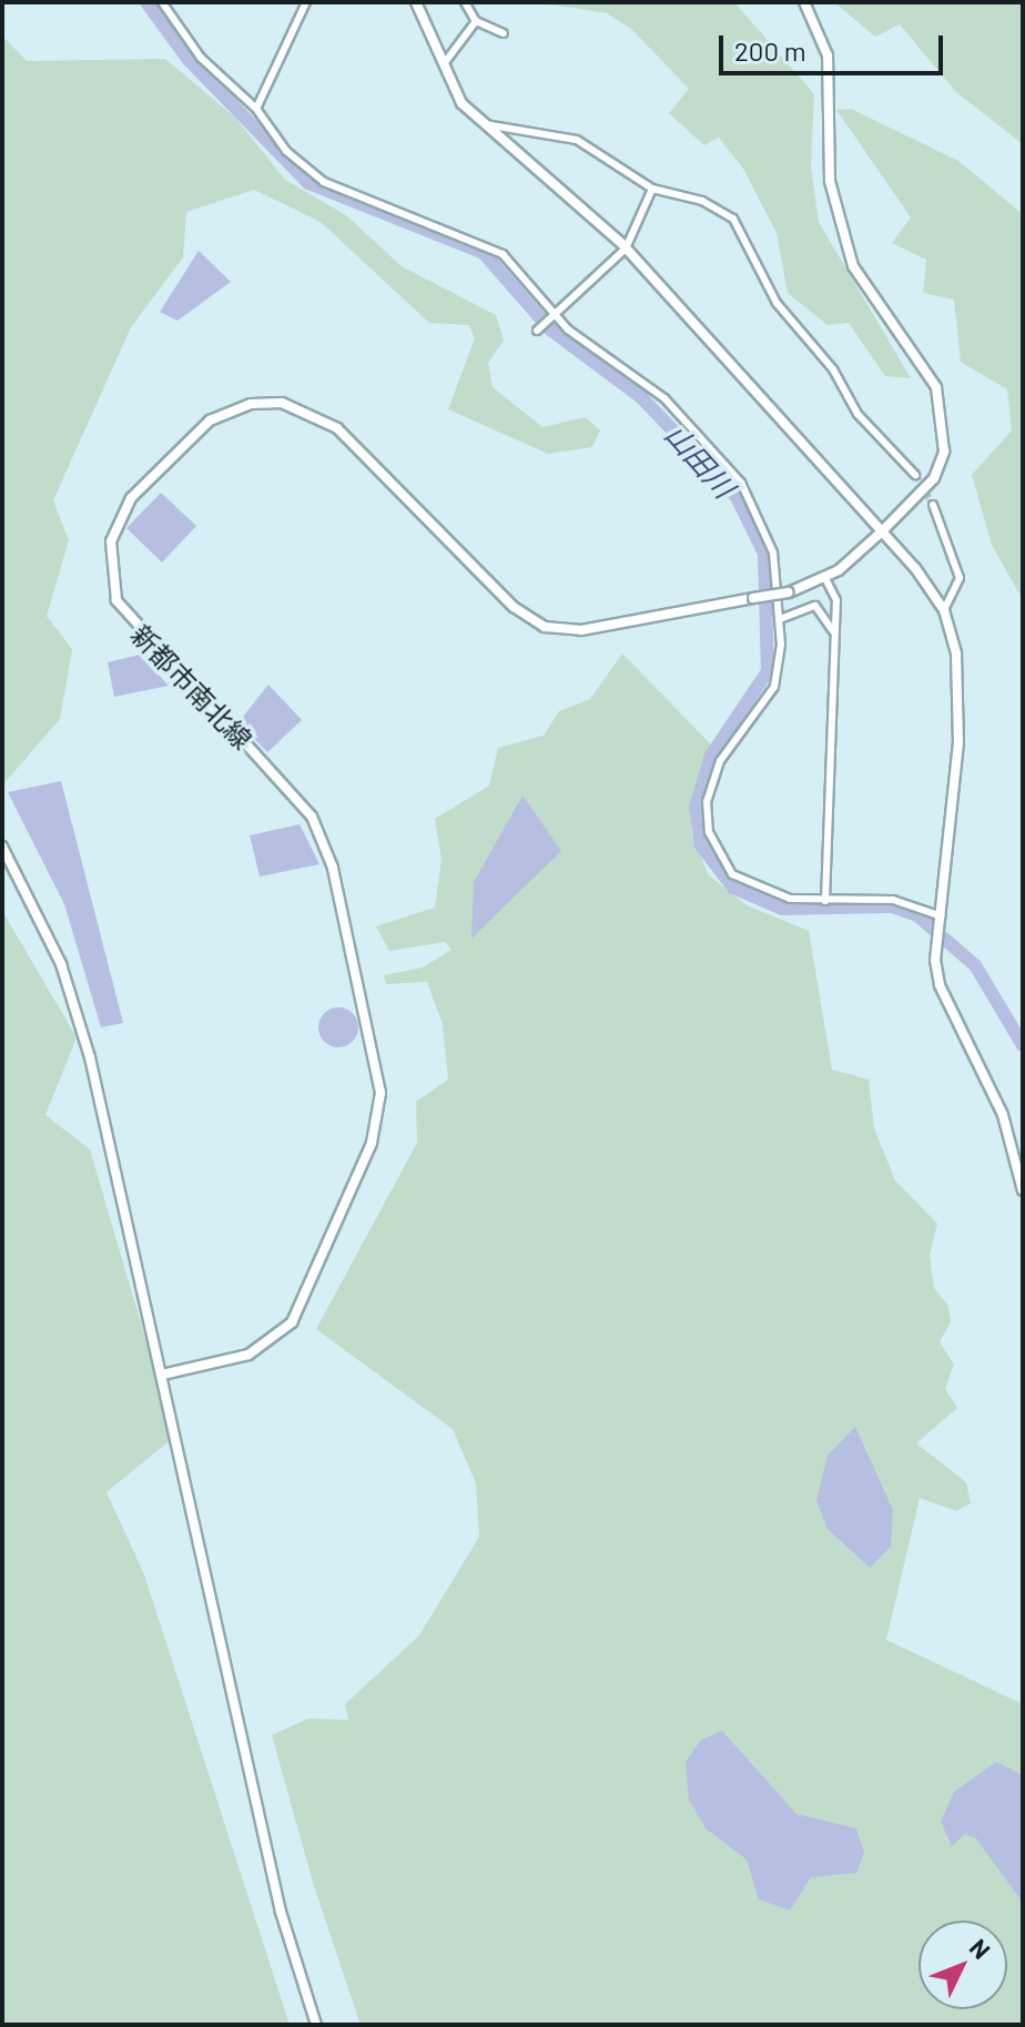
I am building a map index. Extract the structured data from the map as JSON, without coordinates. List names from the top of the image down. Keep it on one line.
{"streets":{"street":["新都市南北線"]},"water":["山田川"],"scale_bar":"200 m","north":"top right"}
